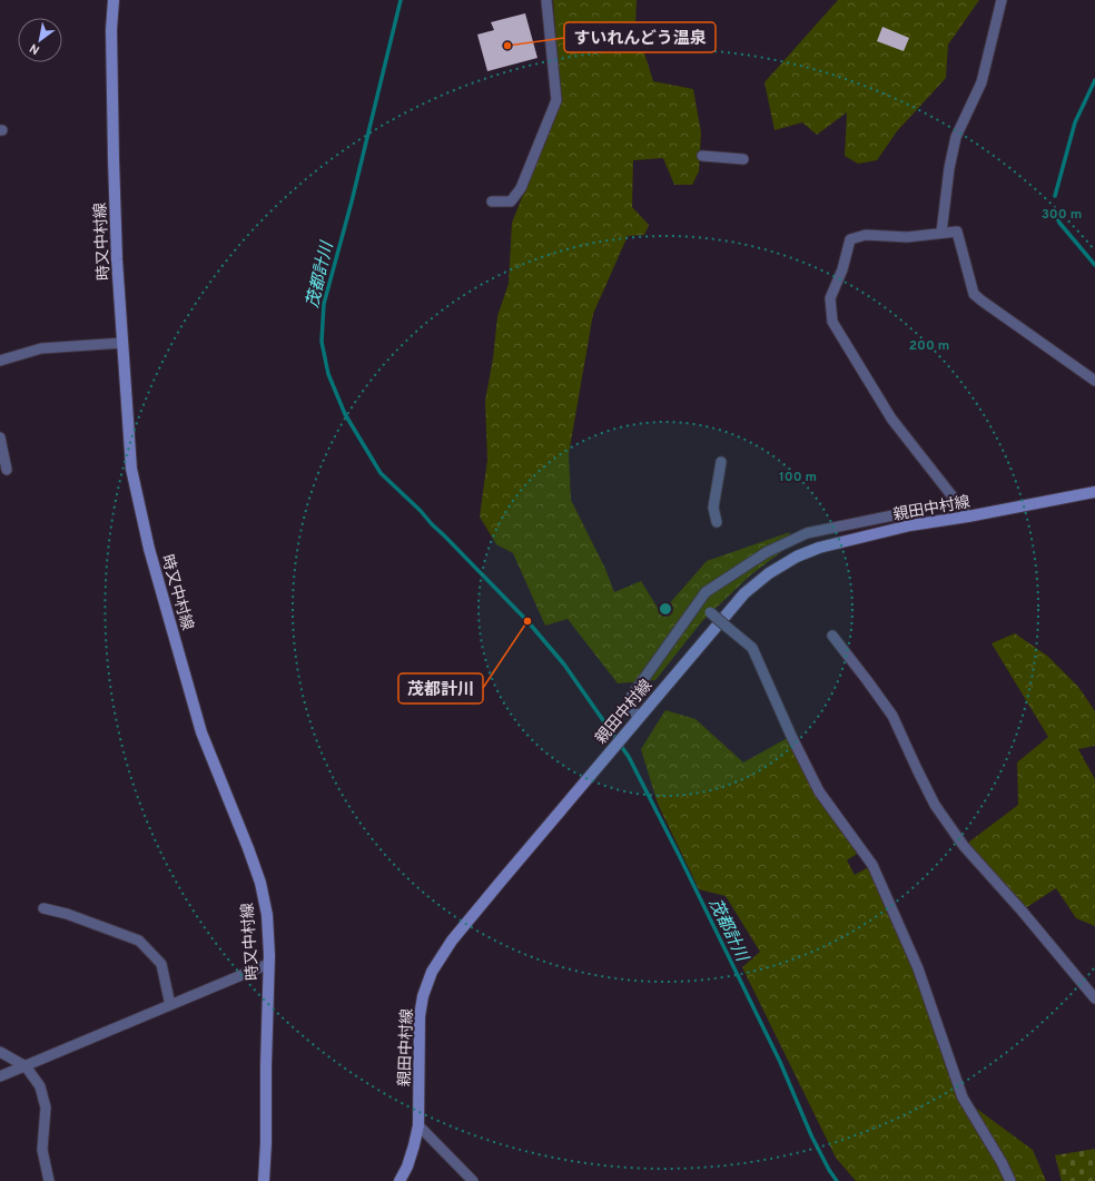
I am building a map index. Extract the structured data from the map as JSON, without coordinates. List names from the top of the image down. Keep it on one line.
{"streets":{"main road":["時又中村線","親田中村線"]},"water":["茂都計川"],"places":["すいれんどう温泉","茂都計川"],"north":"bottom left","rings":["300 m","200 m","100 m"]}
